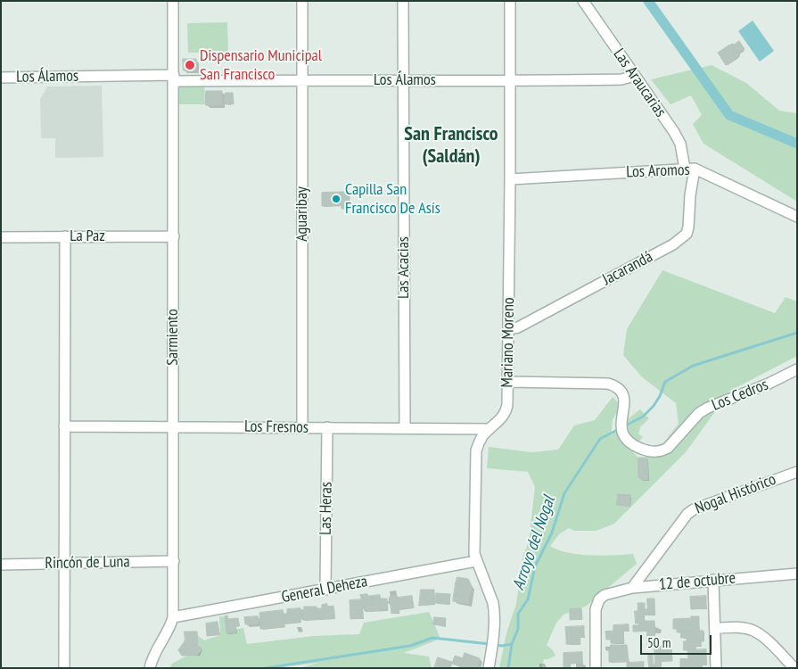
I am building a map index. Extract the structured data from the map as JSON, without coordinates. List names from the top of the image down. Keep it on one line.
{"streets":{"street":["Los Álamos","Las Araucarias","Los Aromos","Aguaribay","La Paz","Las Acacias","Jacarandá","Sarmiento","Mariano Moreno","Los Cedros","Los Fresnos","Nogal Histórico","Las Heras","Rincón de Luna","12 de octubre","General Deheza"]},"crossings":[["Los Álamos","Las Araucarias"],["Los Álamos","Aguaribay"],["Los Álamos","Las Acacias"],["Los Álamos","Sarmiento"],["Los Álamos","Mariano Moreno"],["Las Araucarias","Los Aromos"],["Las Araucarias","Jacarandá"],["Los Aromos","Jacarandá"],["Los Aromos","Mariano Moreno"],["Aguaribay","Los Fresnos"],["La Paz","Sarmiento"],["Las Acacias","Los Fresnos"],["Jacarandá","Mariano Moreno"],["Sarmiento","Los Fresnos"],["Sarmiento","Rincón de Luna"],["Sarmiento","General Deheza"],["Mariano Moreno","Los Cedros"],["Mariano Moreno","Los Fresnos"],["Mariano Moreno","General Deheza"],["Los Fresnos","Las Heras"],["Nogal Histórico","12 de octubre"],["Las Heras","General Deheza"]],"districts":["San Francisco (Saldán)"],"water":["Arroyo del Nogal"],"places":["Dispensario Municipal San Francisco","Capilla San Francisco De Asís"],"scale_bar":"50 m"}
